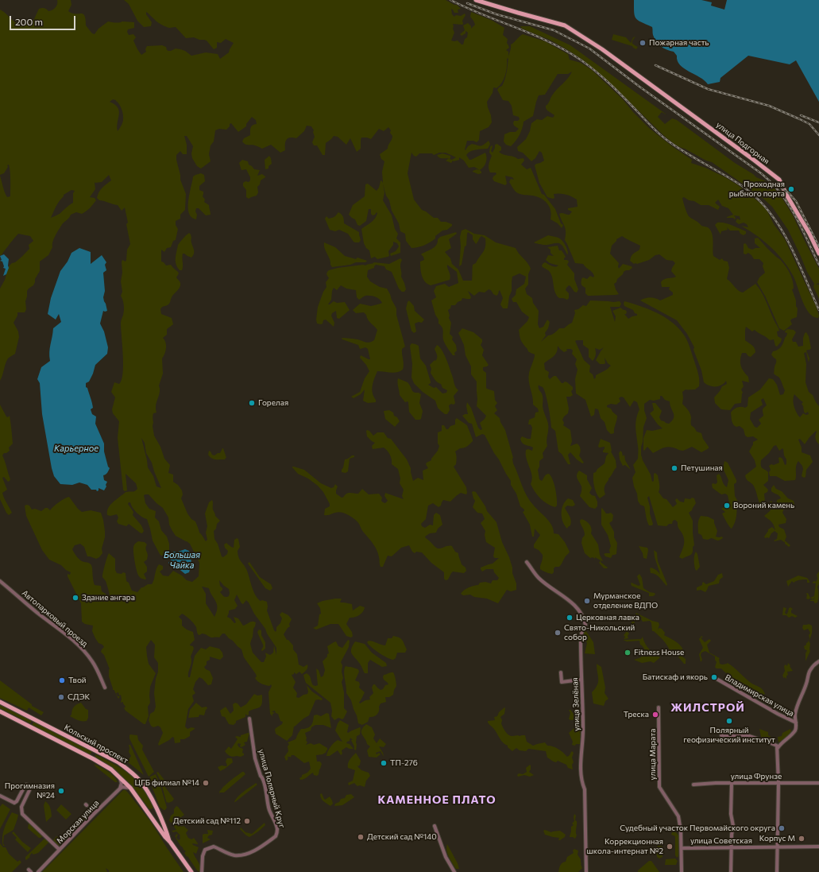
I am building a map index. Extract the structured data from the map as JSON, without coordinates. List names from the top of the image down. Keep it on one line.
{"streets":{"main road":["улица Подгорная","Кольский проспект"],"street":["Автопарковый проезд","Владимирская улица","улица Зелёная","улица Марата","улица Фрунзе","улица Полярный Круг","Морская улица","улица Советская"]},"crossings":[["улица Марата","улица Советская"]],"districts":["ЖИЛСТРОЙ","КАМЕННОЕ ПЛАТО"],"water":["Карьерное","Большая Чайка"],"places":["Пожарная часть","Проходная рыбного порта","Горелая","Петушиная","Вороний камень","Здание ангара","Мурманское отделение ВДПО","Церковная лавка","Свято-Никольский собор","Fitness House","Батискаф и якорь","Твой","СДЭК","Треска","Полярный геофизический институт","ТП-276","ЦГБ филиал №14","Прогимназия №24","Детский сад №112","Судебный участок Первомайского округа","Детский сад №140","Корпус M","Коррекционная школа-интернат №2"],"scale_bar":"200 m"}
